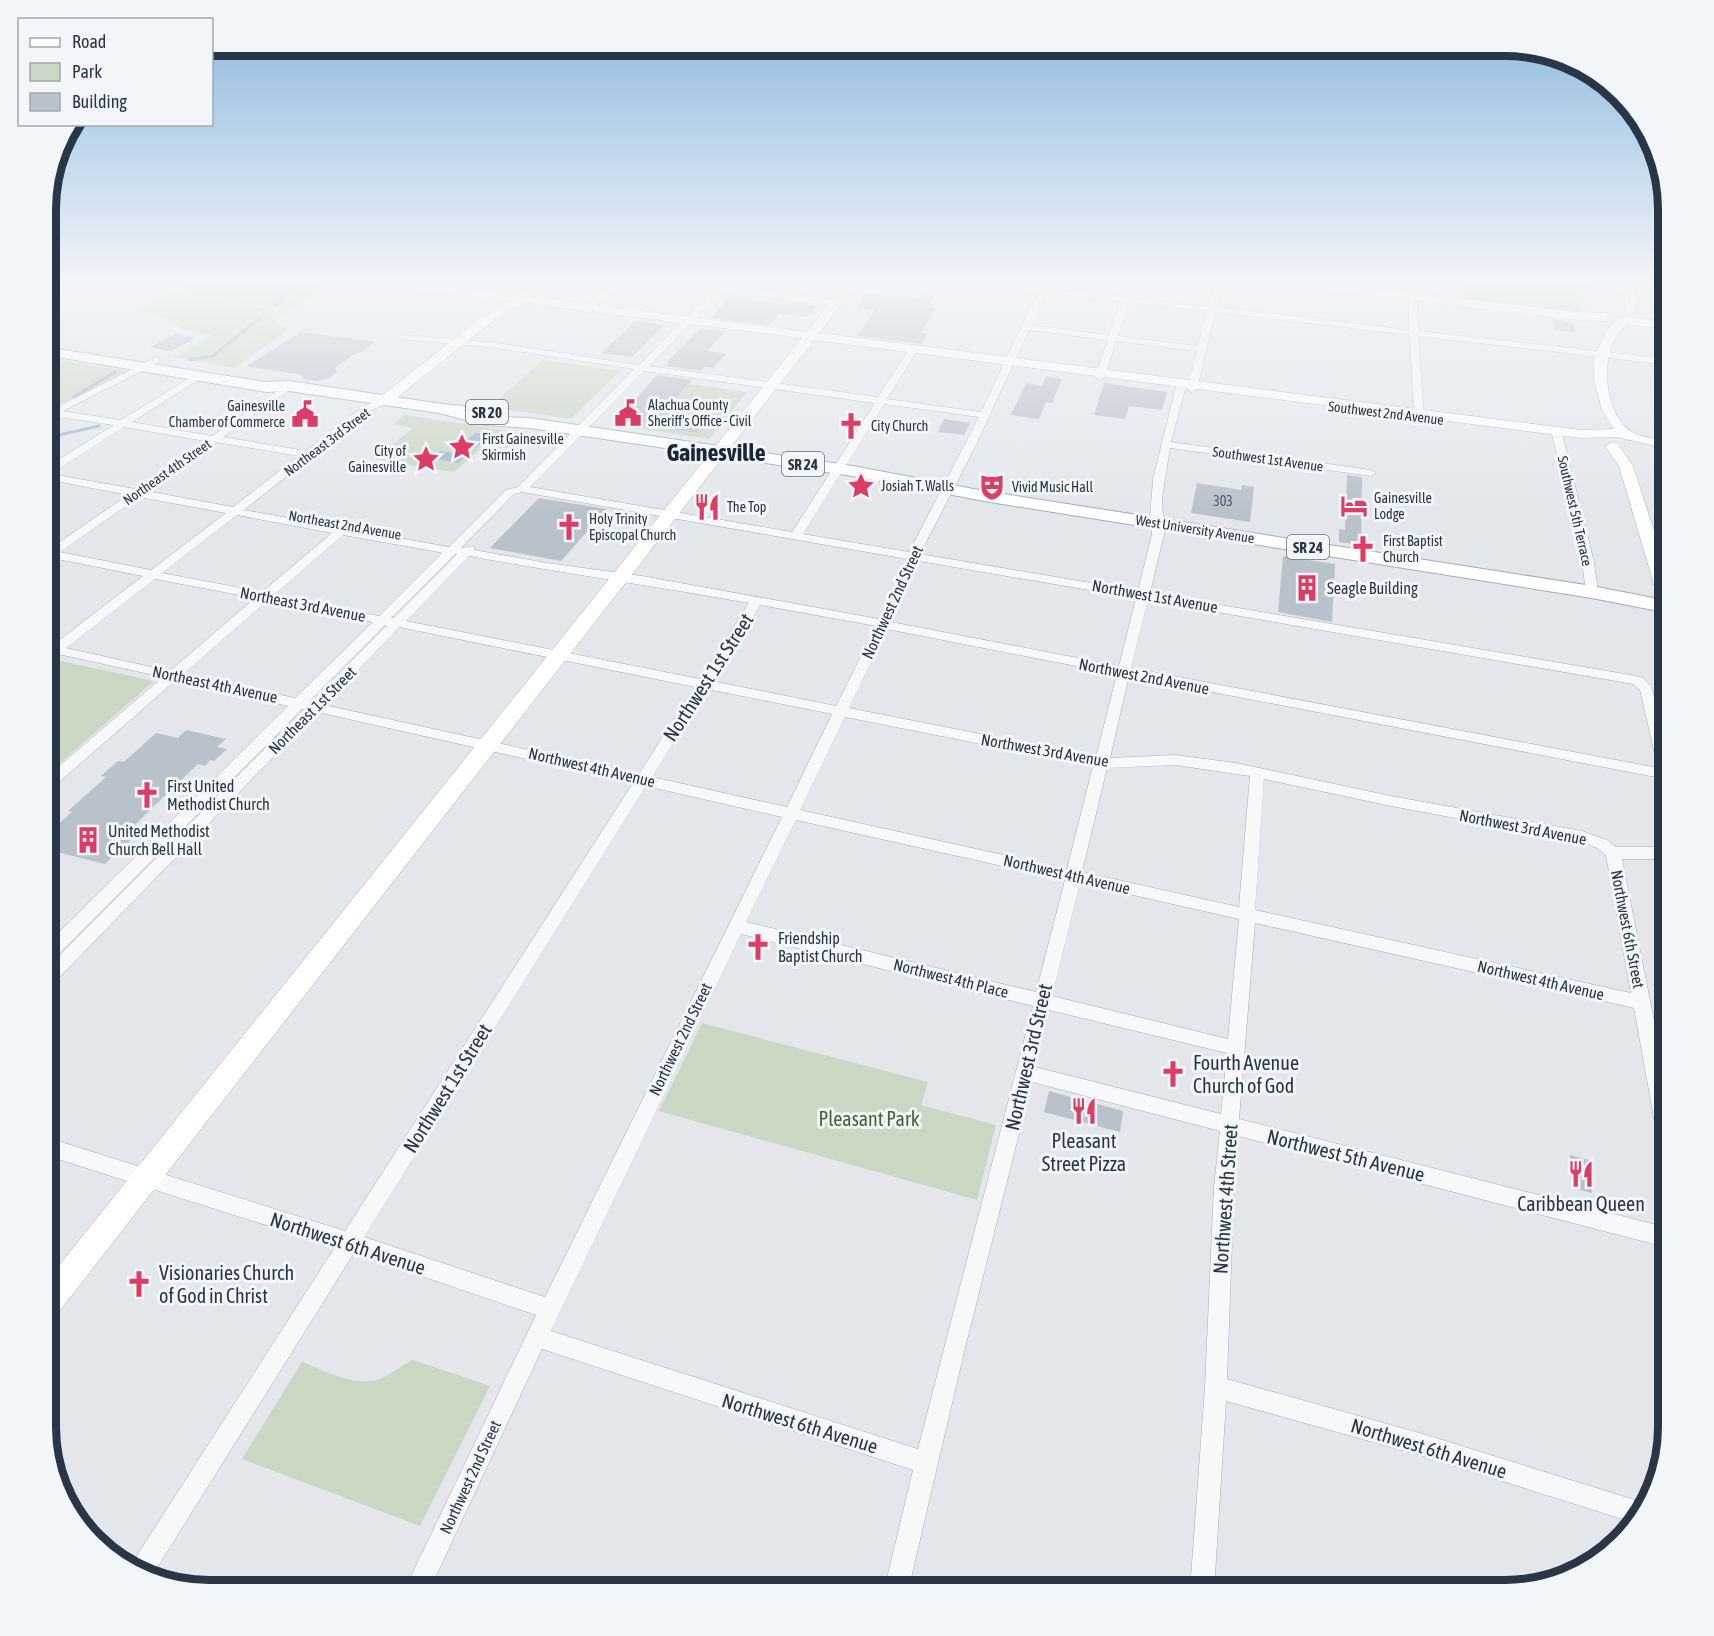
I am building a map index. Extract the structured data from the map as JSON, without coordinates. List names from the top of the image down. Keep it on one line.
{"streets":{"main road":["SR 20","SR 24","West University Avenue"],"street":["Southwest 2nd Avenue","Northeast 3rd Street","Southwest 1st Avenue","Northeast 4th Street","Southwest 5th Terrace","Northeast 2nd Avenue","Northwest 1st Avenue","Northwest 2nd Street","Northeast 3rd Avenue","Northwest 2nd Avenue","Northwest 1st Street","Northeast 4th Avenue","Northeast 1st Street","Northwest 3rd Avenue","Northwest 4th Avenue","Northwest 6th Street","Northwest 4th Place","Northwest 3rd Street","Northwest 5th Avenue","Northwest 4th Street","Northwest 6th Avenue"]},"crossings":[["SR 20","Northeast 3rd Street"],["SR 20","Northeast 4th Street"],["SR 20","West University Avenue"],["SR 20","Northeast 1st Street"],["Southwest 2nd Avenue","Southwest 5th Terrace"],["Southwest 2nd Avenue","Northwest 2nd Street"],["Southwest 2nd Avenue","Northwest 3rd Street"],["Northeast 3rd Street","Northeast 2nd Avenue"],["Northeast 3rd Street","Northeast 3rd Avenue"],["Southwest 1st Avenue","Northwest 3rd Street"],["Northeast 4th Street","Northeast 2nd Avenue"],["Southwest 5th Terrace","West University Avenue"],["Northeast 2nd Avenue","Northwest 2nd Avenue"],["Northeast 2nd Avenue","Northeast 1st Street"],["West University Avenue","Northwest 2nd Street"],["West University Avenue","Northwest 3rd Street"],["Northwest 1st Avenue","Northwest 2nd Street"],["Northwest 1st Avenue","Northeast 1st Street"],["Northwest 1st Avenue","Northwest 3rd Street"],["Northwest 2nd Street","Northwest 2nd Avenue"],["Northwest 2nd Street","Northwest 3rd Avenue"],["Northwest 2nd Street","Northwest 4th Avenue"],["Northwest 2nd Street","Northwest 4th Place"],["Northwest 2nd Street","Northwest 6th Avenue"],["Northeast 3rd Avenue","Northeast 1st Street"],["Northeast 3rd Avenue","Northwest 3rd Avenue"],["Northwest 2nd Avenue","Northwest 1st Street"],["Northwest 2nd Avenue","Northwest 3rd Street"],["Northwest 1st Street","Northwest 3rd Avenue"],["Northwest 1st Street","Northwest 4th Avenue"],["Northwest 1st Street","Northwest 6th Avenue"],["Northeast 4th Avenue","Northeast 1st Street"],["Northeast 4th Avenue","Northwest 4th Avenue"],["Northwest 3rd Avenue","Northwest 6th Street"],["Northwest 3rd Avenue","Northwest 3rd Street"],["Northwest 3rd Avenue","Northwest 4th Street"],["Northwest 4th Avenue","Northwest 6th Street"],["Northwest 4th Avenue","Northwest 3rd Street"],["Northwest 4th Avenue","Northwest 4th Street"],["Northwest 4th Place","Northwest 3rd Street"],["Northwest 4th Place","Northwest 4th Street"],["Northwest 3rd Street","Northwest 5th Avenue"],["Northwest 3rd Street","Northwest 6th Avenue"],["Northwest 5th Avenue","Northwest 4th Street"],["Northwest 4th Street","Northwest 6th Avenue"]],"districts":["Gainesville"],"parks":["Pleasant Park"],"places":{"public building":["Alachua County Sheriff's Office - Civil","Gainesville Chamber of Commerce"],"church":["City Church","Holy Trinity Episcopal Church","First Baptist Church","First United Methodist Church","Friendship Baptist Church","Fourth Avenue Church of God","Visionaries Church of God in Christ"],"place":["First Gainesville Skirmish","City of Gainesville","Josiah T. Walls"],"theatre":["Vivid Music Hall"],"hotel":["Gainesville Lodge"],"restaurant":["The Top","Pleasant Street Pizza","Caribbean Queen"],"building":["Seagle Building","United Methodist Church Bell Hall"]},"house_numbers":["303"],"legend":["Road","Park","Building"]}
